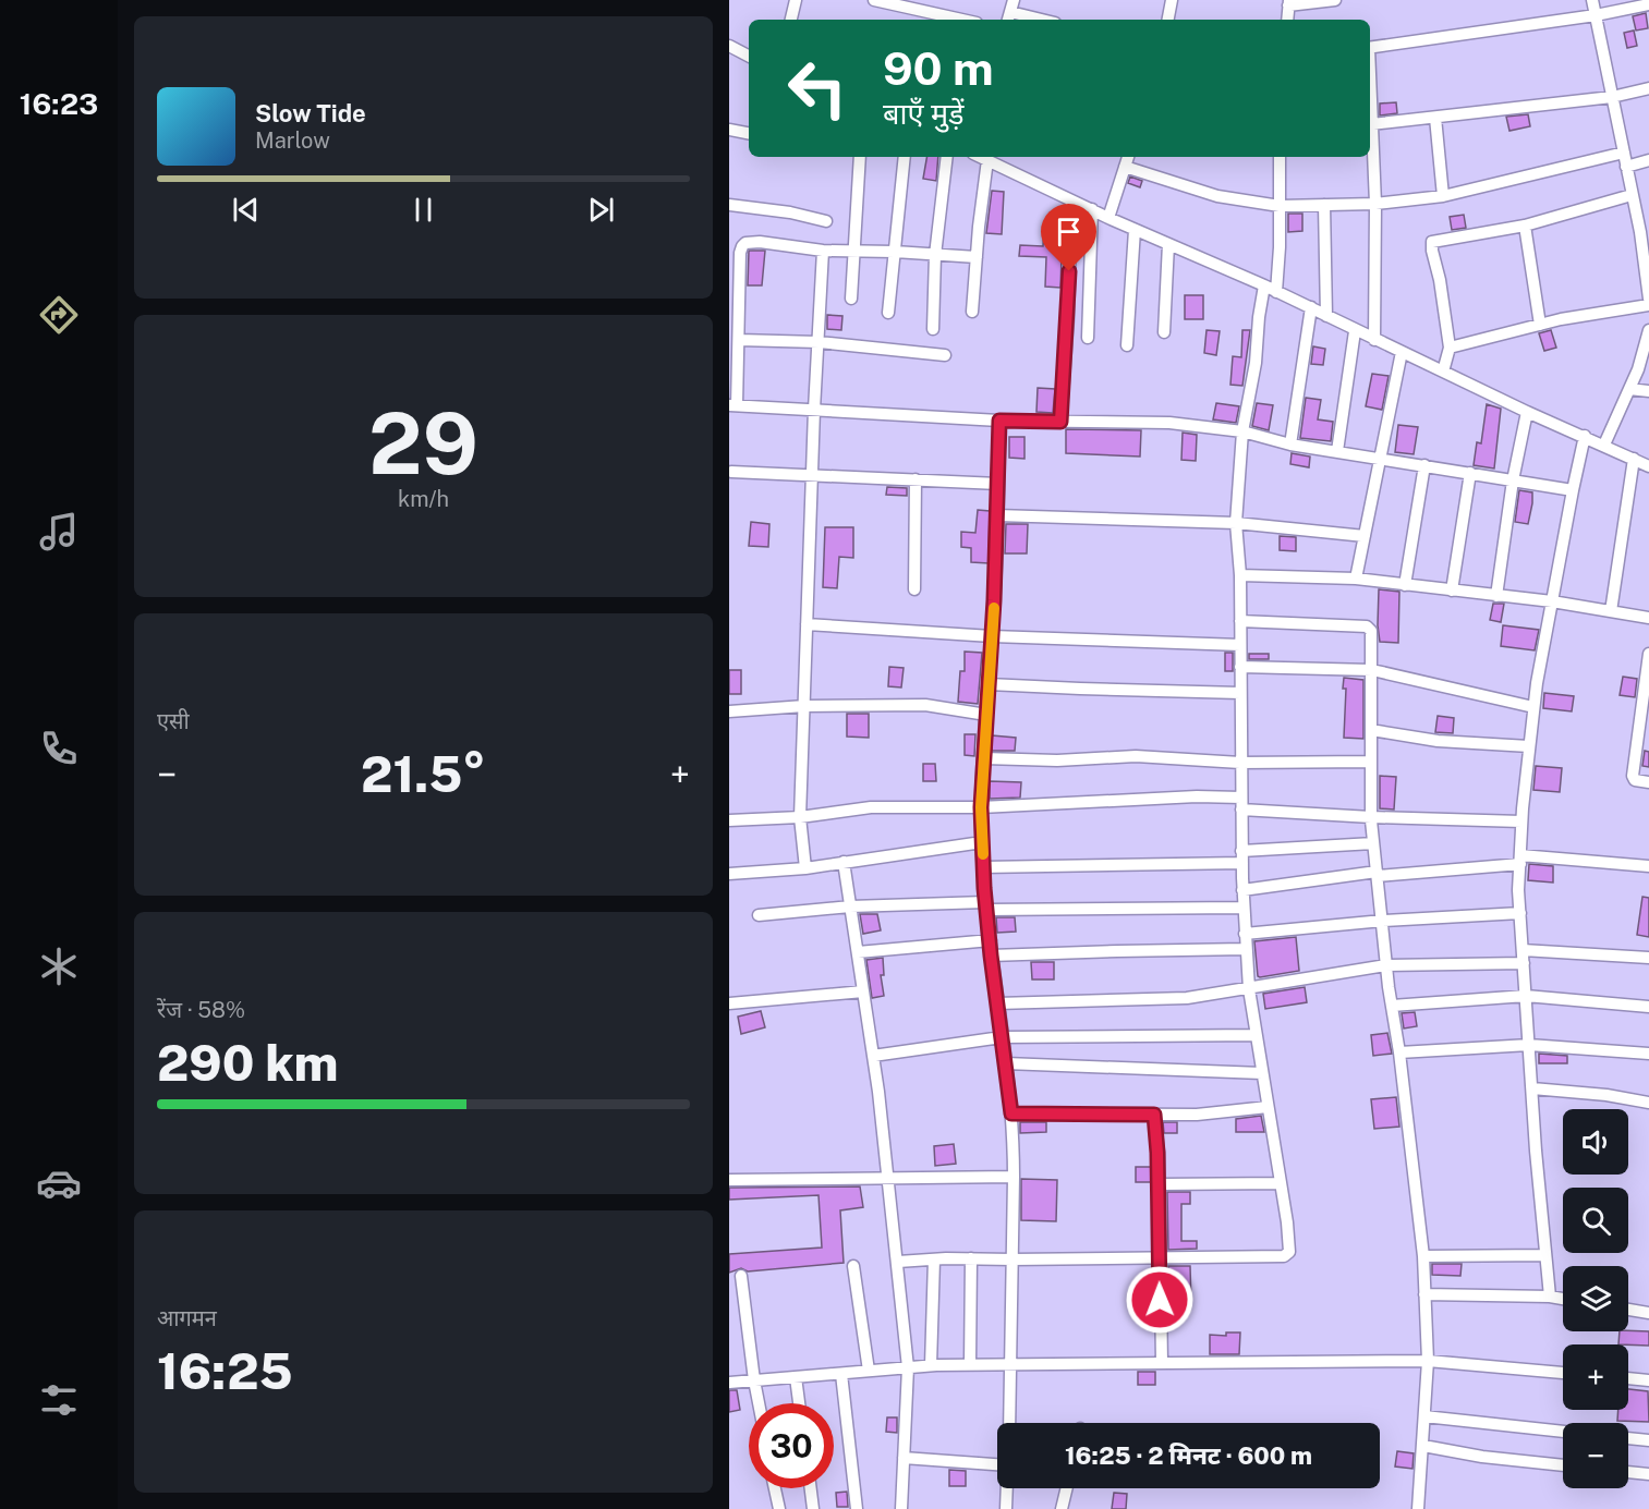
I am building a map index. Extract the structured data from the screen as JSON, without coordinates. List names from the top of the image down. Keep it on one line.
{"page":{"tabs":"16:23","turn":["90 m","बाएँ मुड़ें"],"song":["Slow Tide","Marlow"],"tile":[["29","km/h"],"एसी",["रेंज · 58%","290 km"],["आगमन","16:25"]],"heat":["−","21.5°","+"],"map_buttons":["+","−"],"limit":"30","trip":"16:25 · 2 मिनट · 600 m"}}
